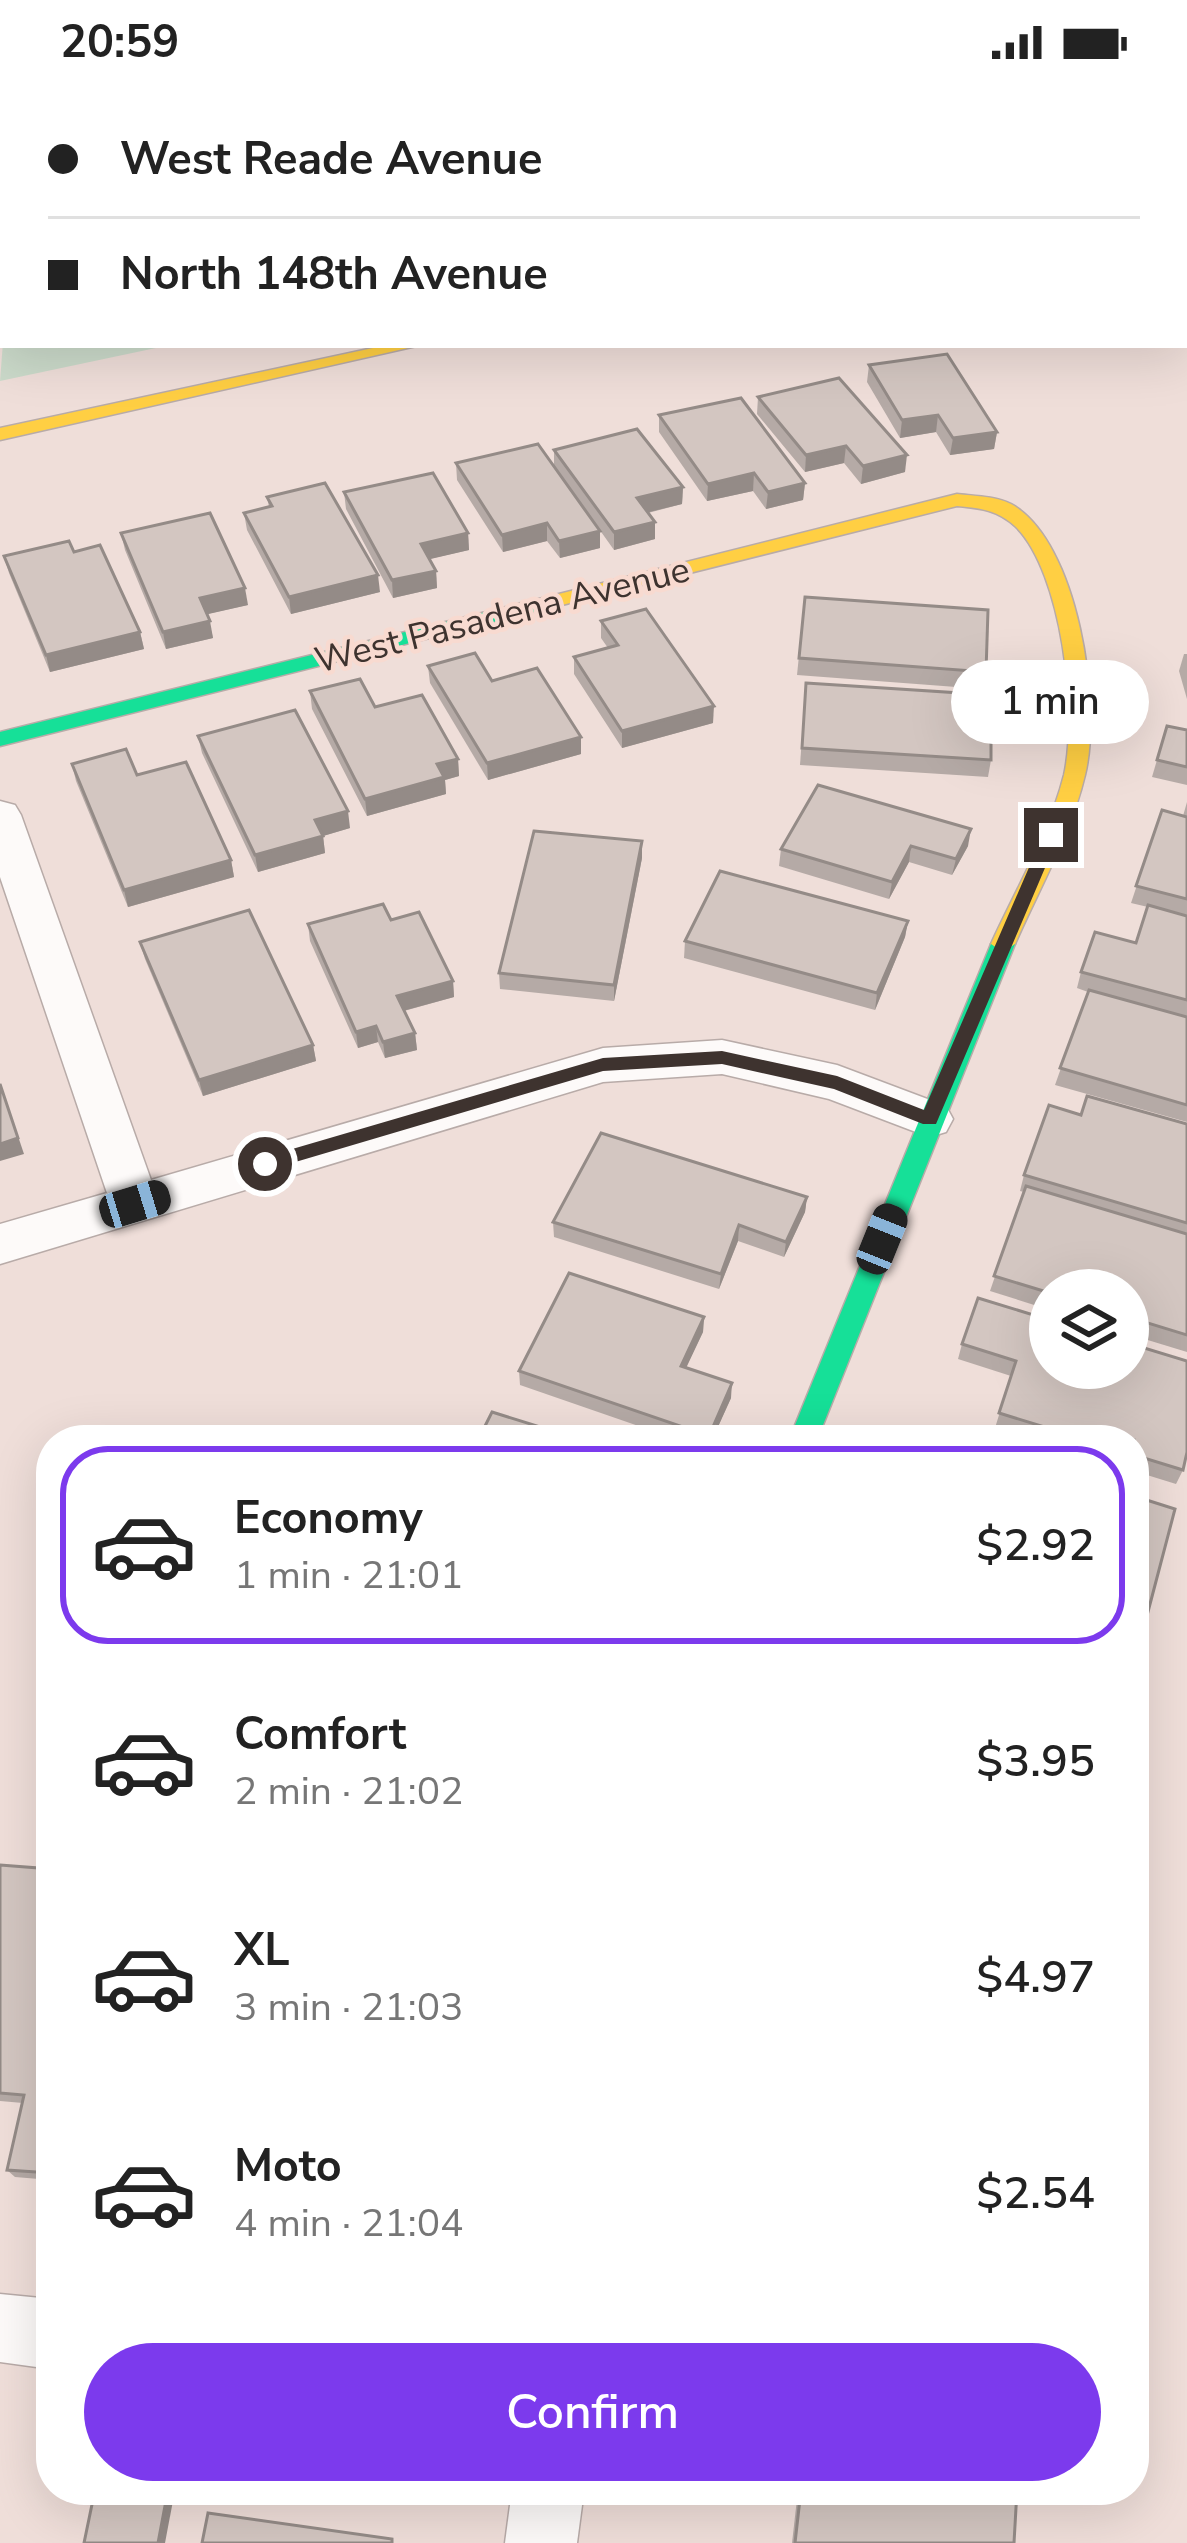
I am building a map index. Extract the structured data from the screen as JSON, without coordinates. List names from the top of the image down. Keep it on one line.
{"streets":{"street":["West Pasadena Avenue"]},"page":{"status":"20:59","banner":["West Reade Avenue","North 148th Avenue"],"bubble":"1 min","list":[{"name":"Economy","note":"1 min · 21:01","value":"$2.92"},{"name":"Comfort","note":"2 min · 21:02","value":"$3.95"},{"name":"XL","note":"3 min · 21:03","value":"$4.97"},{"name":"Moto","note":"4 min · 21:04","value":"$2.54"}],"buttons":"Confirm"}}
